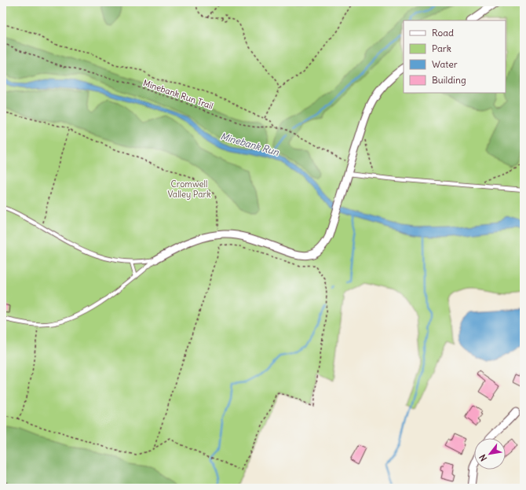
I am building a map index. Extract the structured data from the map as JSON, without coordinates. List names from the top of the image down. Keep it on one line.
{"streets":{"path":["Minebank Run Trail"]},"water":["Minebank Run"],"parks":["Cromwell Valley Park"],"legend":["Road","Park","Water","Building"],"north":"bottom left"}
